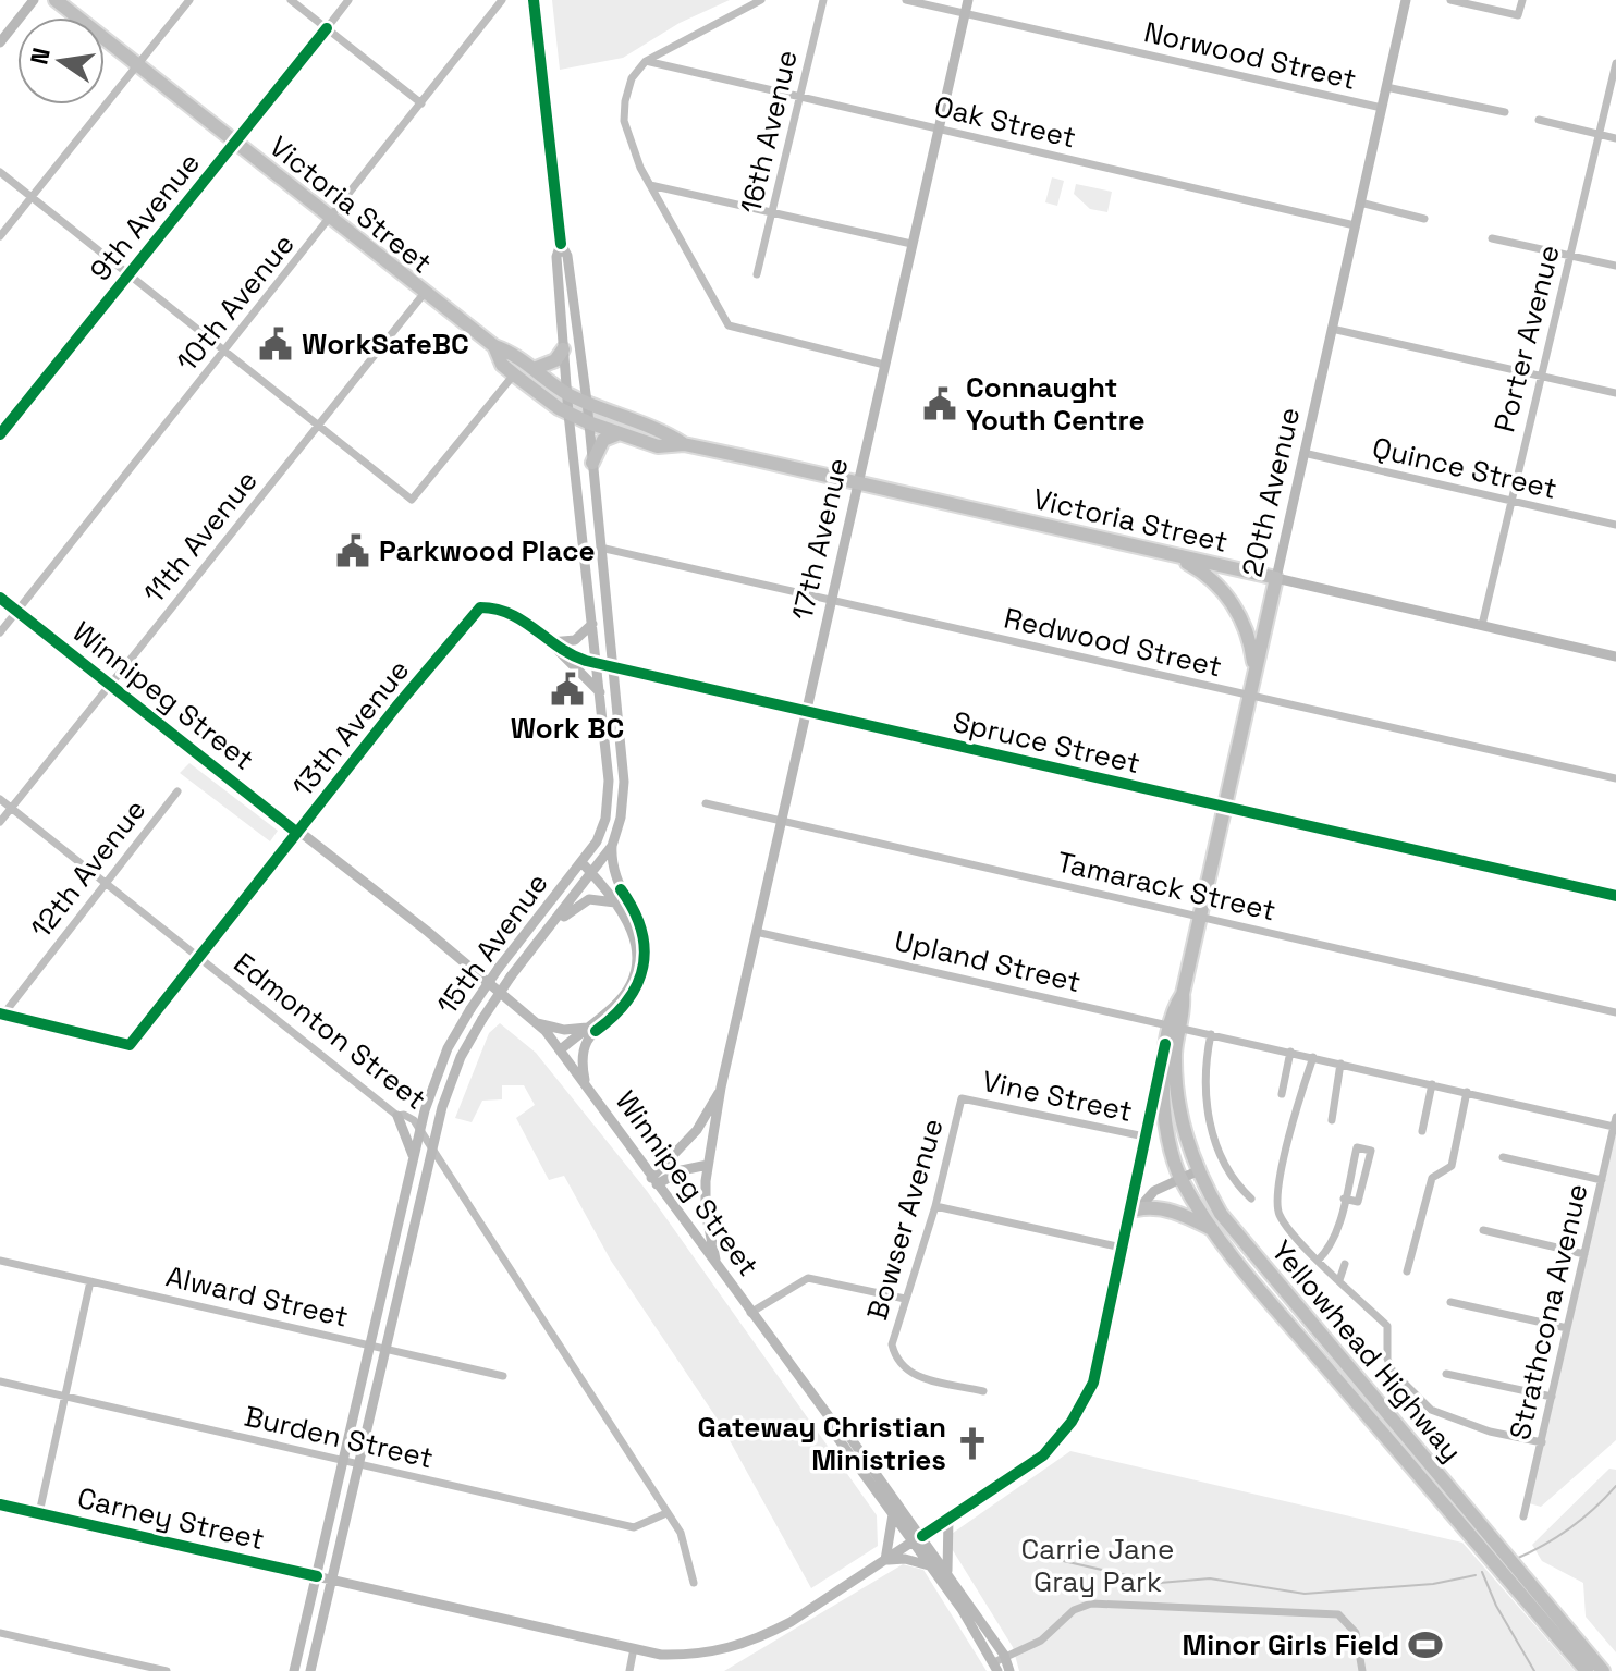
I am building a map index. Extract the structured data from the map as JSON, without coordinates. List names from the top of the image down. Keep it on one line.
{"streets":{"highway":["Victoria Street","20th Avenue","Yellowhead Highway"],"street":["Norwood Street","Oak Street","16th Avenue","9th Avenue","10th Avenue","Porter Avenue","Quince Street","11th Avenue","17th Avenue","Redwood Street","Winnipeg Street","13th Avenue","Spruce Street","12th Avenue","Tamarack Street","15th Avenue","Upland Street","Edmonton Street","Vine Street","Bowser Avenue","Alward Street","Strathcona Avenue","Burden Street","Carney Street"]},"crossings":[["Norwood Street","20th Avenue"],["Norwood Street","17th Avenue"],["Oak Street","16th Avenue"],["Oak Street","20th Avenue"],["Oak Street","17th Avenue"],["Victoria Street","9th Avenue"],["Victoria Street","10th Avenue"],["Victoria Street","Porter Avenue"],["Victoria Street","20th Avenue"],["Victoria Street","11th Avenue"],["Victoria Street","17th Avenue"],["Victoria Street","15th Avenue"],["10th Avenue","Winnipeg Street"],["Porter Avenue","Quince Street"],["Quince Street","20th Avenue"],["20th Avenue","Redwood Street"],["20th Avenue","Winnipeg Street"],["20th Avenue","Spruce Street"],["20th Avenue","Tamarack Street"],["20th Avenue","Upland Street"],["20th Avenue","Vine Street"],["20th Avenue","Yellowhead Highway"],["20th Avenue","Carney Street"],["11th Avenue","Winnipeg Street"],["11th Avenue","Edmonton Street"],["17th Avenue","Redwood Street"],["17th Avenue","Winnipeg Street"],["17th Avenue","Spruce Street"],["17th Avenue","Tamarack Street"],["17th Avenue","Upland Street"],["Redwood Street","15th Avenue"],["Winnipeg Street","13th Avenue"],["Winnipeg Street","Carney Street"],["13th Avenue","Spruce Street"],["13th Avenue","12th Avenue"],["13th Avenue","Edmonton Street"],["Spruce Street","15th Avenue"],["12th Avenue","Edmonton Street"],["15th Avenue","Edmonton Street"],["15th Avenue","Alward Street"],["15th Avenue","Burden Street"],["15th Avenue","Carney Street"],["Upland Street","Strathcona Avenue"],["Upland Street","Yellowhead Highway"],["Edmonton Street","Burden Street"],["Vine Street","Bowser Avenue"]],"parks":["Carrie Jane Gray Park"],"places":{"public building":["WorkSafeBC","Connaught Youth Centre","Parkwood Place","Work BC"],"church":["Gateway Christian Ministries"],"sports":["Minor Girls Field"]},"north":"left"}
